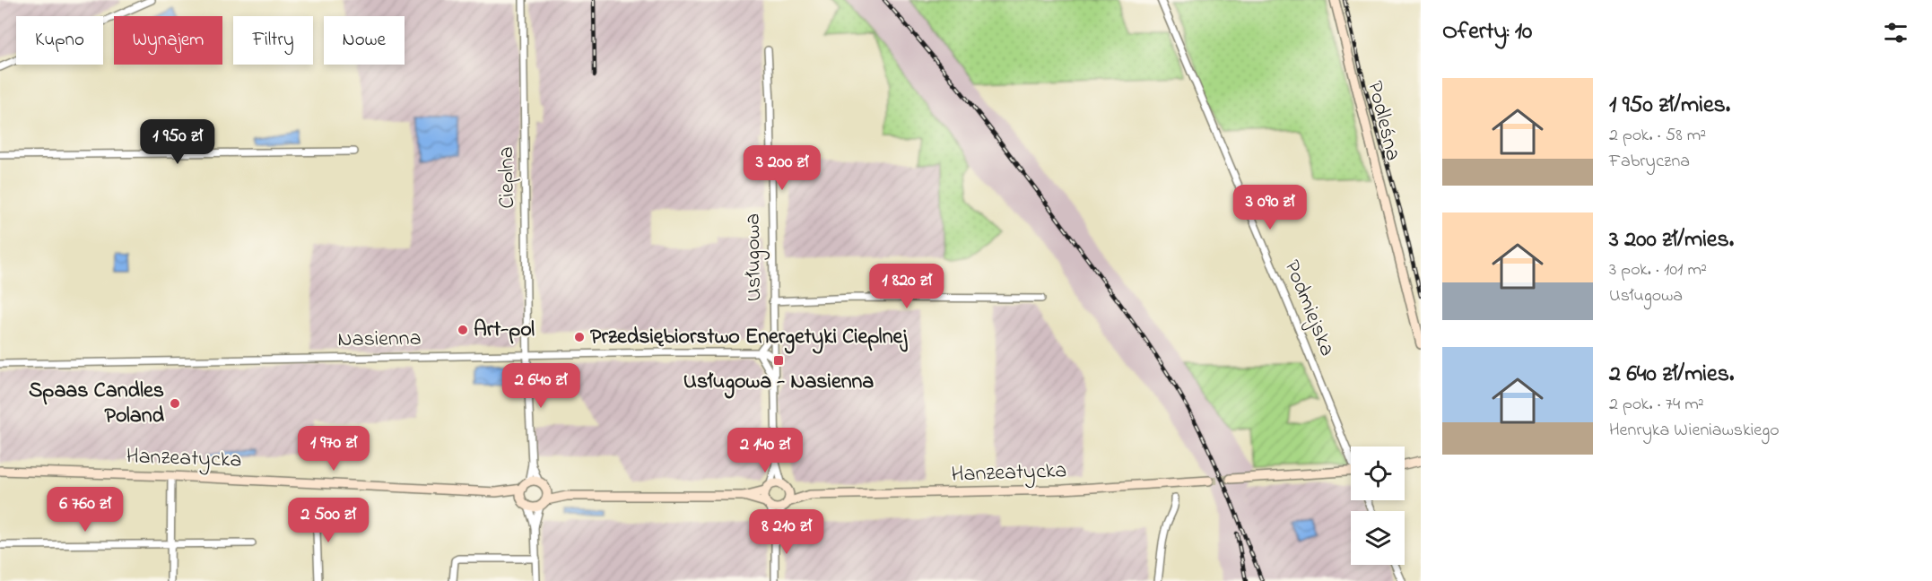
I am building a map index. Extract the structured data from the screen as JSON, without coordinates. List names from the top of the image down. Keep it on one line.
{"streets":{"street":["Podleśna","Cieplna","Usługowa","Podmiejska","Nasienna","Hanzeatycka"]},"crossings":[["Cieplna","Nasienna"],["Usługowa","Nasienna"],["Usługowa","Hanzeatycka"]],"places":{"other":["Art-pol","Przedsiębiorstwo Energetyki Cieplnej","Spaas Candles Poland"],"transit":["Usługowa - Nasienna"]},"page":{"heading":"Oferty: 10","chip":["Kupno","Wynajem","Filtry","Nowe"],"list":[{"name":"1 950 zł/mies.","note":"2 pok. · 58 m² · Fabryczna"},{"name":"3 200 zł/mies.","note":"3 pok. · 101 m² · Usługowa"},{"name":"2 640 zł/mies.","note":"2 pok. · 74 m² · Henryka Wieniawskiego"}],"price":["1 950 zł","3 200 zł","3 090 zł","1 820 zł","2 640 zł","1 970 zł","2 140 zł","6 760 zł","2 500 zł","8 210 zł"]}}
